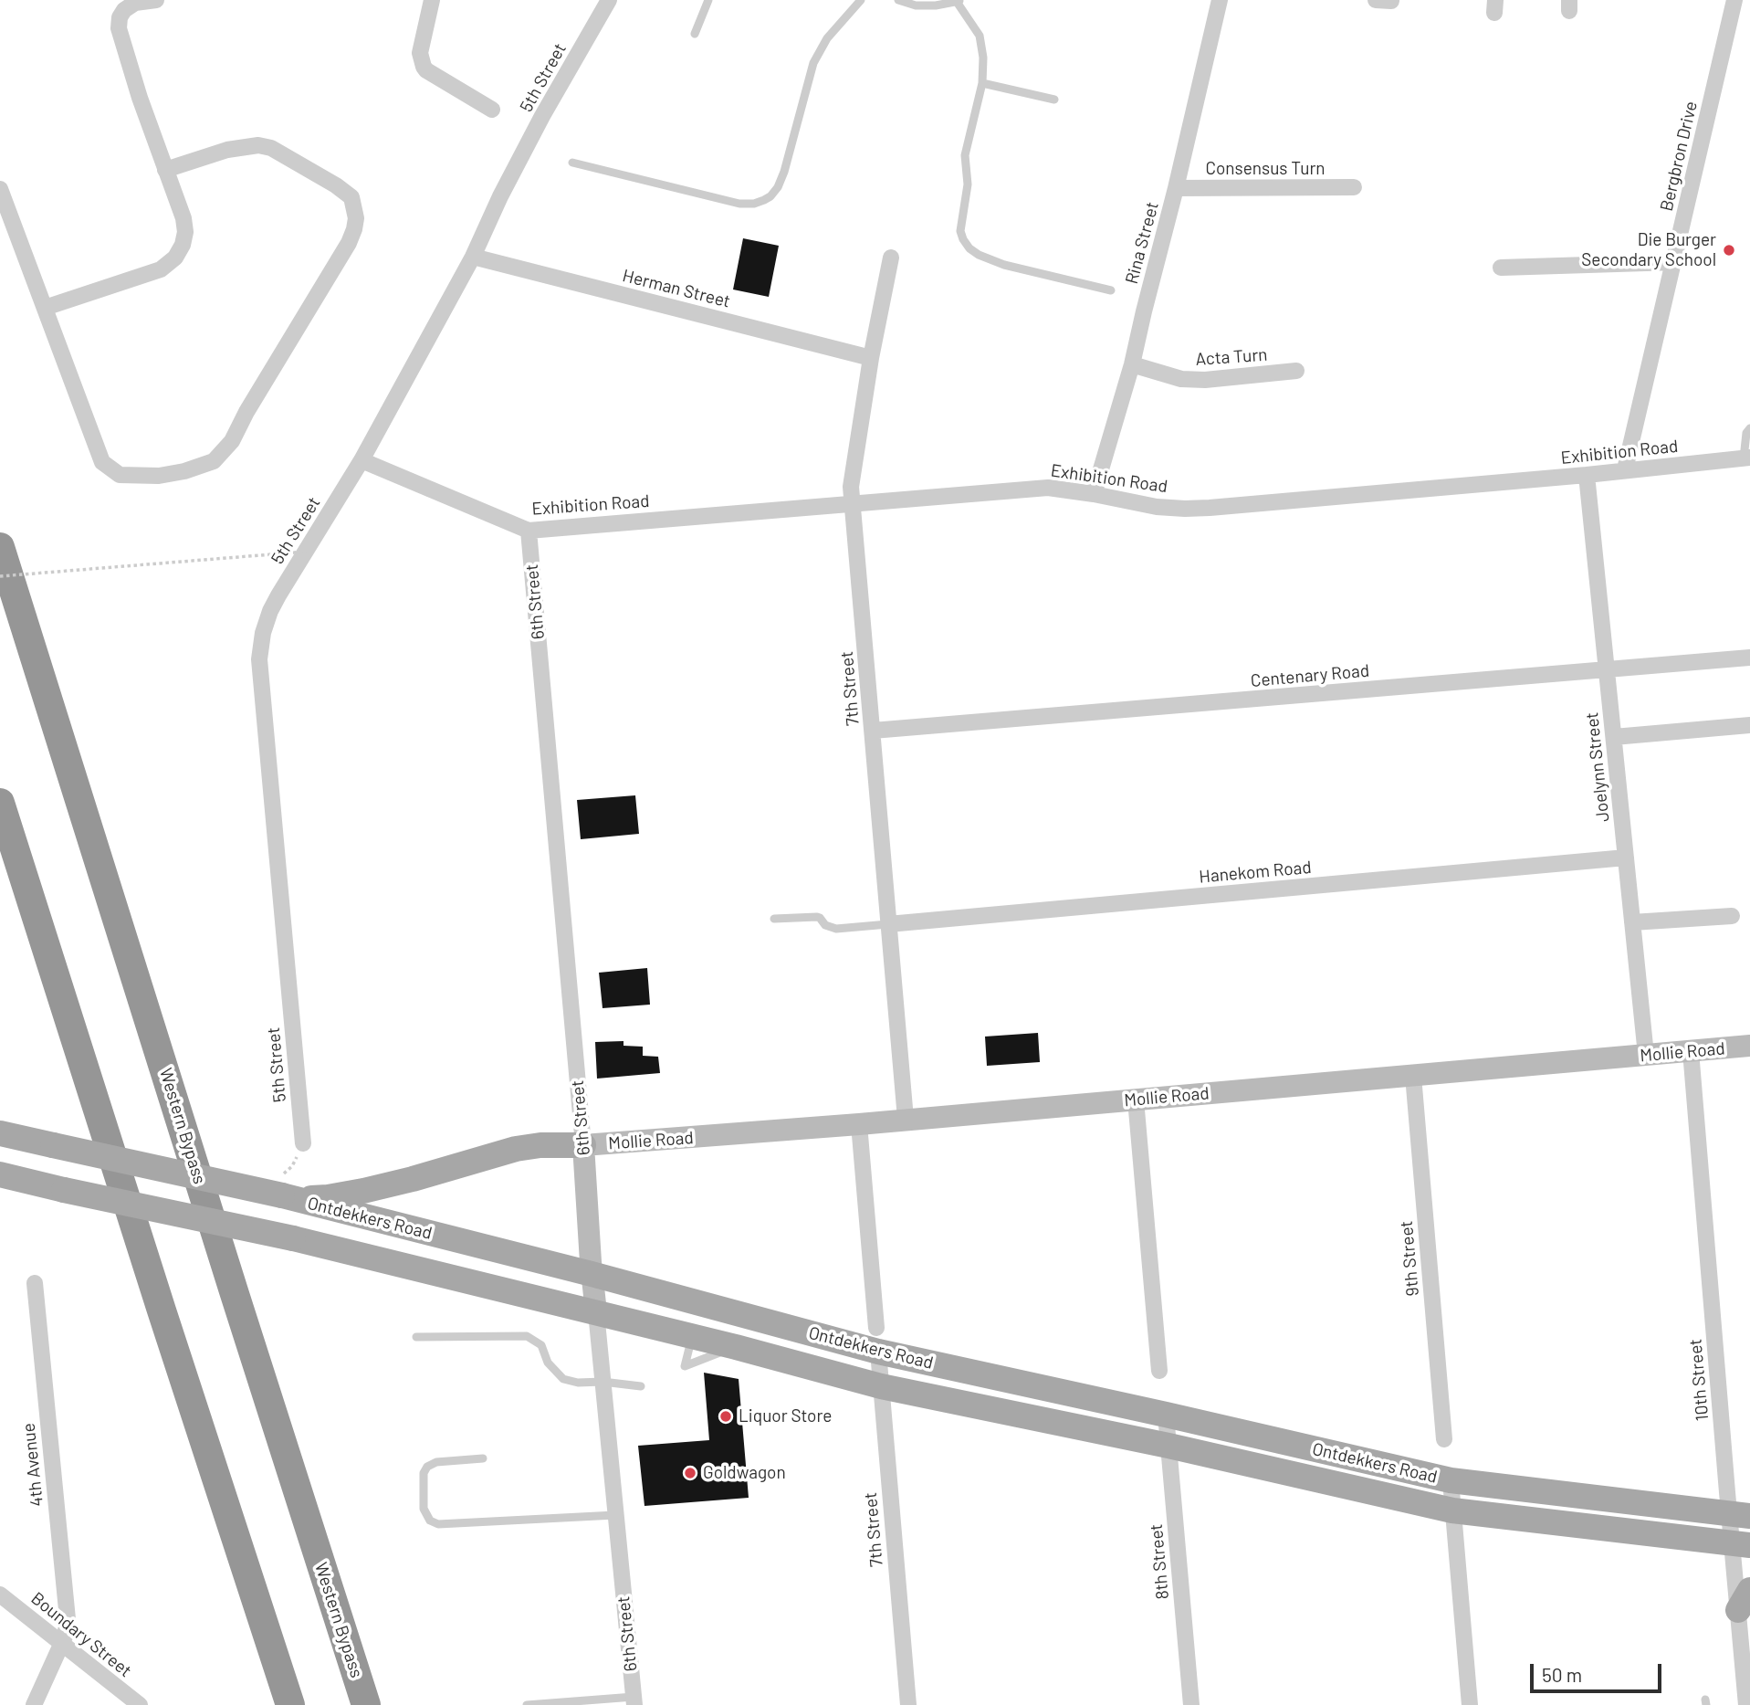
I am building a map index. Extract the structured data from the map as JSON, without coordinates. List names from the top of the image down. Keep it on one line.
{"streets":{"highway":["Western Bypass"],"main road":["6th Street","Mollie Road","Ontdekkers Road"],"street":["5th Street","Bergbron Drive","Consensus Turn","Rina Street","Herman Street","Acta Turn","Exhibition Road","Centenary Road","7th Street","Joelynn Street","Hanekom Road","9th Street","10th Street","4th Avenue","8th Street","Boundary Street"]},"crossings":[["5th Street","Herman Street"],["5th Street","Exhibition Road"],["Bergbron Drive","Exhibition Road"],["Consensus Turn","Rina Street"],["Rina Street","Acta Turn"],["Rina Street","Exhibition Road"],["Herman Street","7th Street"],["Exhibition Road","6th Street"],["Exhibition Road","7th Street"],["Exhibition Road","Joelynn Street"],["6th Street","Mollie Road"],["6th Street","Ontdekkers Road"],["Centenary Road","7th Street"],["Centenary Road","Joelynn Street"],["7th Street","Hanekom Road"],["7th Street","Mollie Road"],["7th Street","Ontdekkers Road"],["Joelynn Street","Hanekom Road"],["Joelynn Street","Mollie Road"],["Mollie Road","9th Street"],["Mollie Road","10th Street"],["Ontdekkers Road","10th Street"],["Ontdekkers Road","8th Street"],["4th Avenue","Boundary Street"]],"places":["Die Burger Secondary School","Liquor Store","Goldwagon"],"scale_bar":"50 m"}
